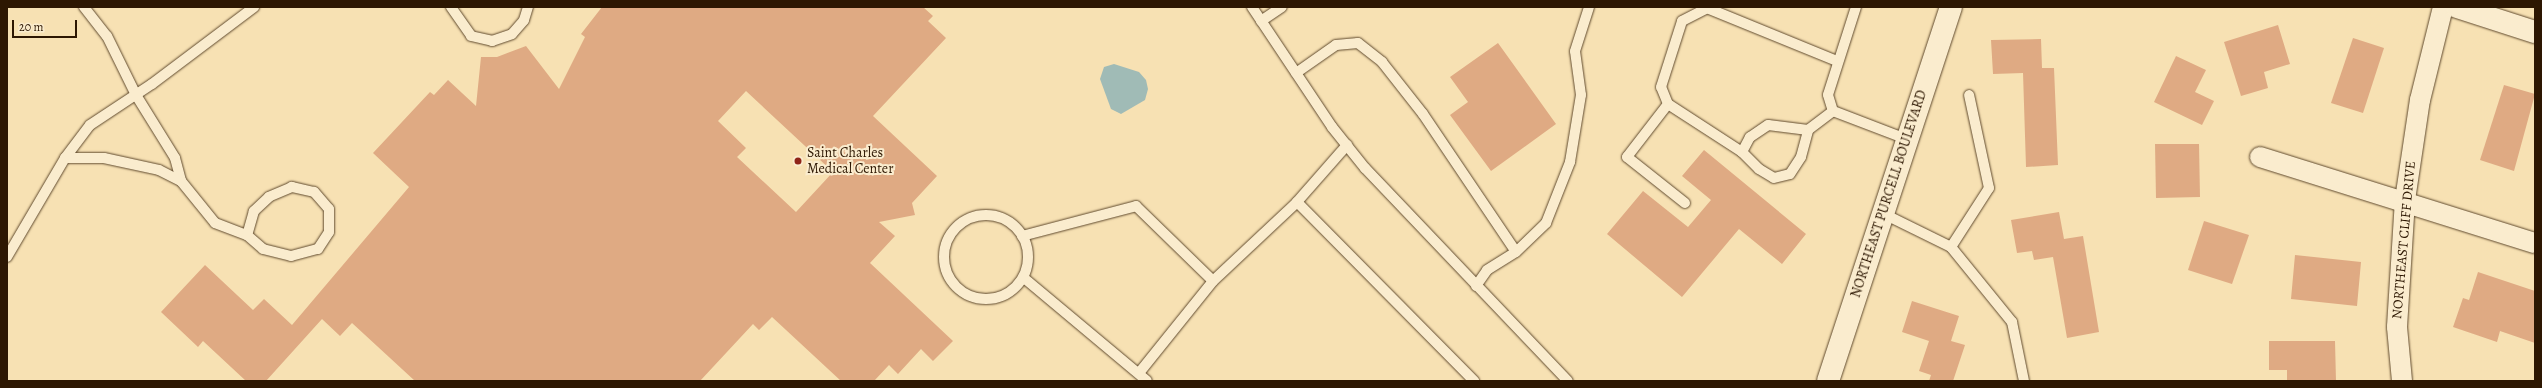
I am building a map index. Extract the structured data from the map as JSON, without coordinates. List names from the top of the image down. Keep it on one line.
{"streets":{"street":["NORTHEAST PURCELL BOULEVARD","NORTHEAST CLIFF DRIVE"]},"places":["Saint Charles Medical Center"],"scale_bar":"20 m"}
